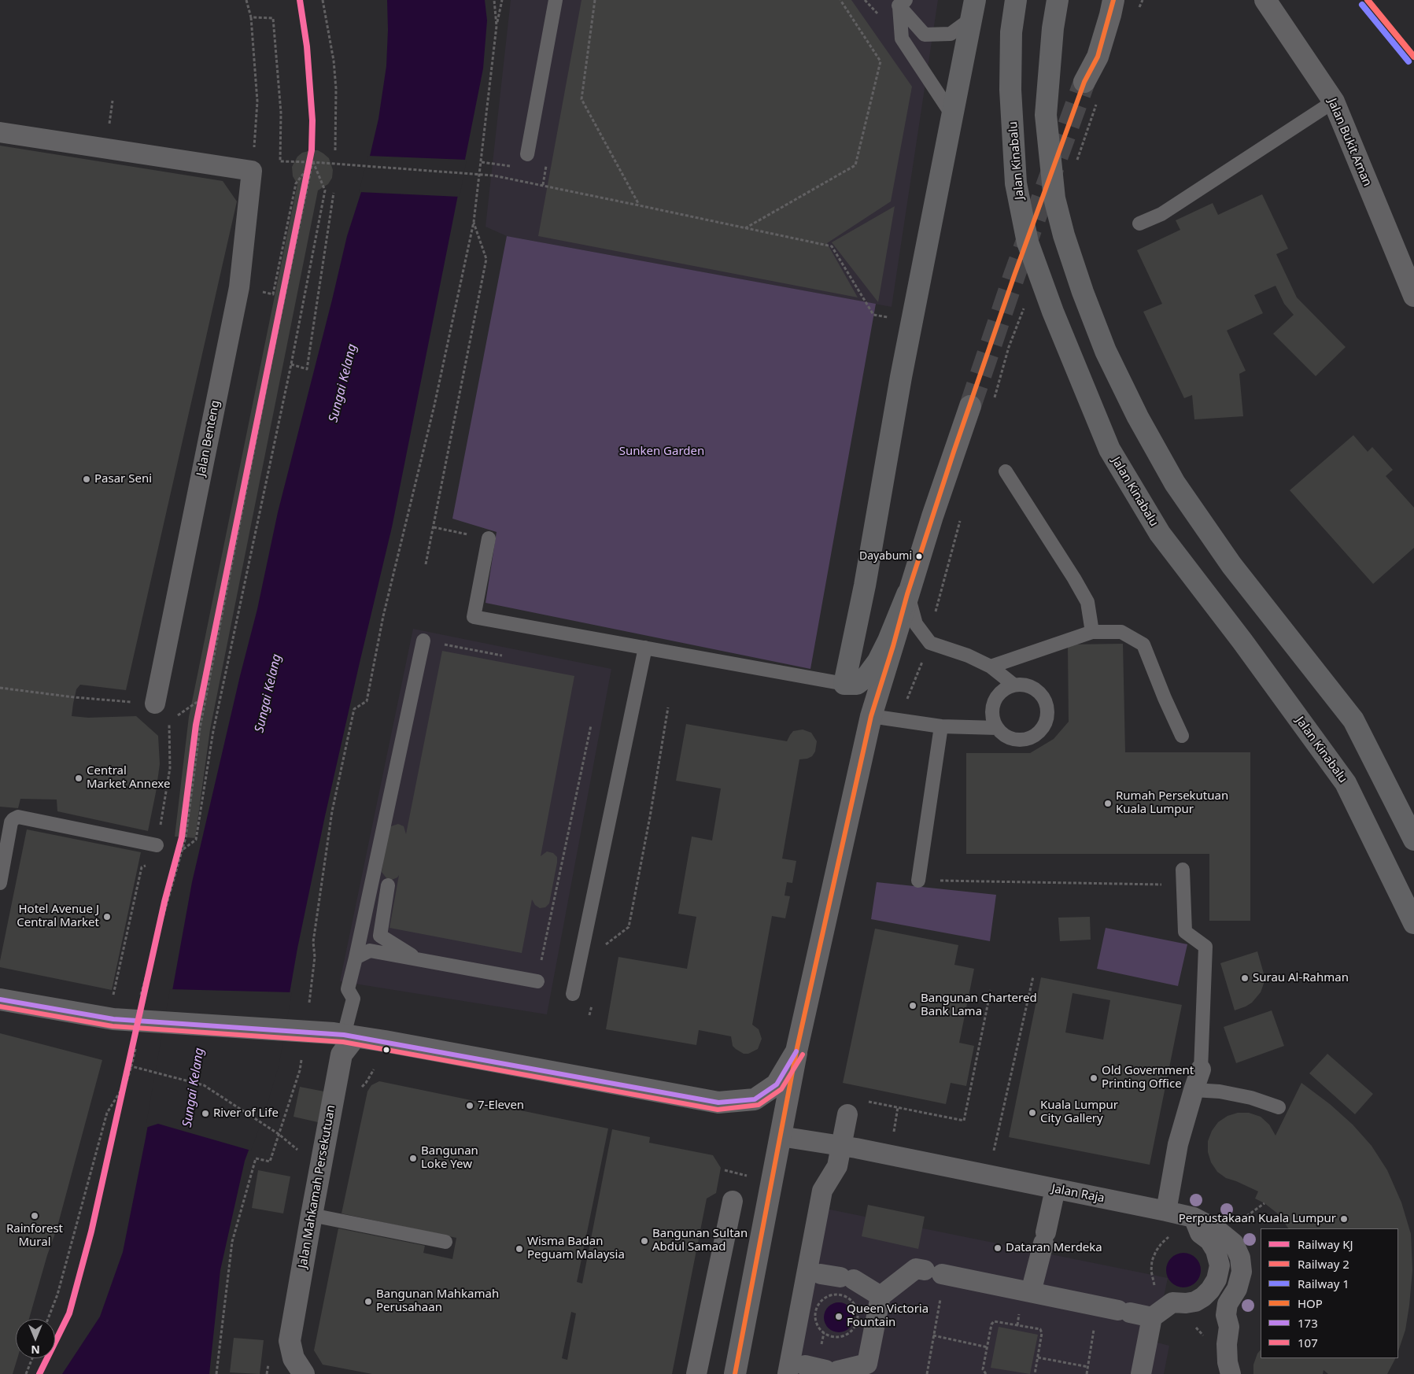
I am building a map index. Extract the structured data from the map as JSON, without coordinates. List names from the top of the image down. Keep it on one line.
{"streets":{"highway":["Jalan Kinabalu"],"street":["Jalan Bukit Aman","Jalan Benteng","Jalan Mahkamah Persekutuan","Jalan Raja"]},"water":["Sungai Kelang"],"parks":["Sunken Garden"],"places":["Pasar Seni","Dayabumi","Central Market Annexe","Rumah Persekutuan Kuala Lumpur","Hotel Avenue J Central Market","Surau Al-Rahman","Bangunan Chartered Bank Lama","Old Government Printing Office","7-Eleven","Kuala Lumpur City Gallery","River of Life","Bangunan Loke Yew","Rainforest Mural","Perpustakaan Kuala Lumpur","Bangunan Sultan Abdul Samad","Dataran Merdeka","Wisma Badan Peguam Malaysia","Bangunan Mahkamah Perusahaan","Queen Victoria Fountain"],"lines":["rail line KJ","rail line 2","transit line HOP","rail line 1","transit line 173","transit line 107"],"legend":["Railway KJ","Railway 2","Railway 1","HOP","173","107"],"north":"bottom"}
